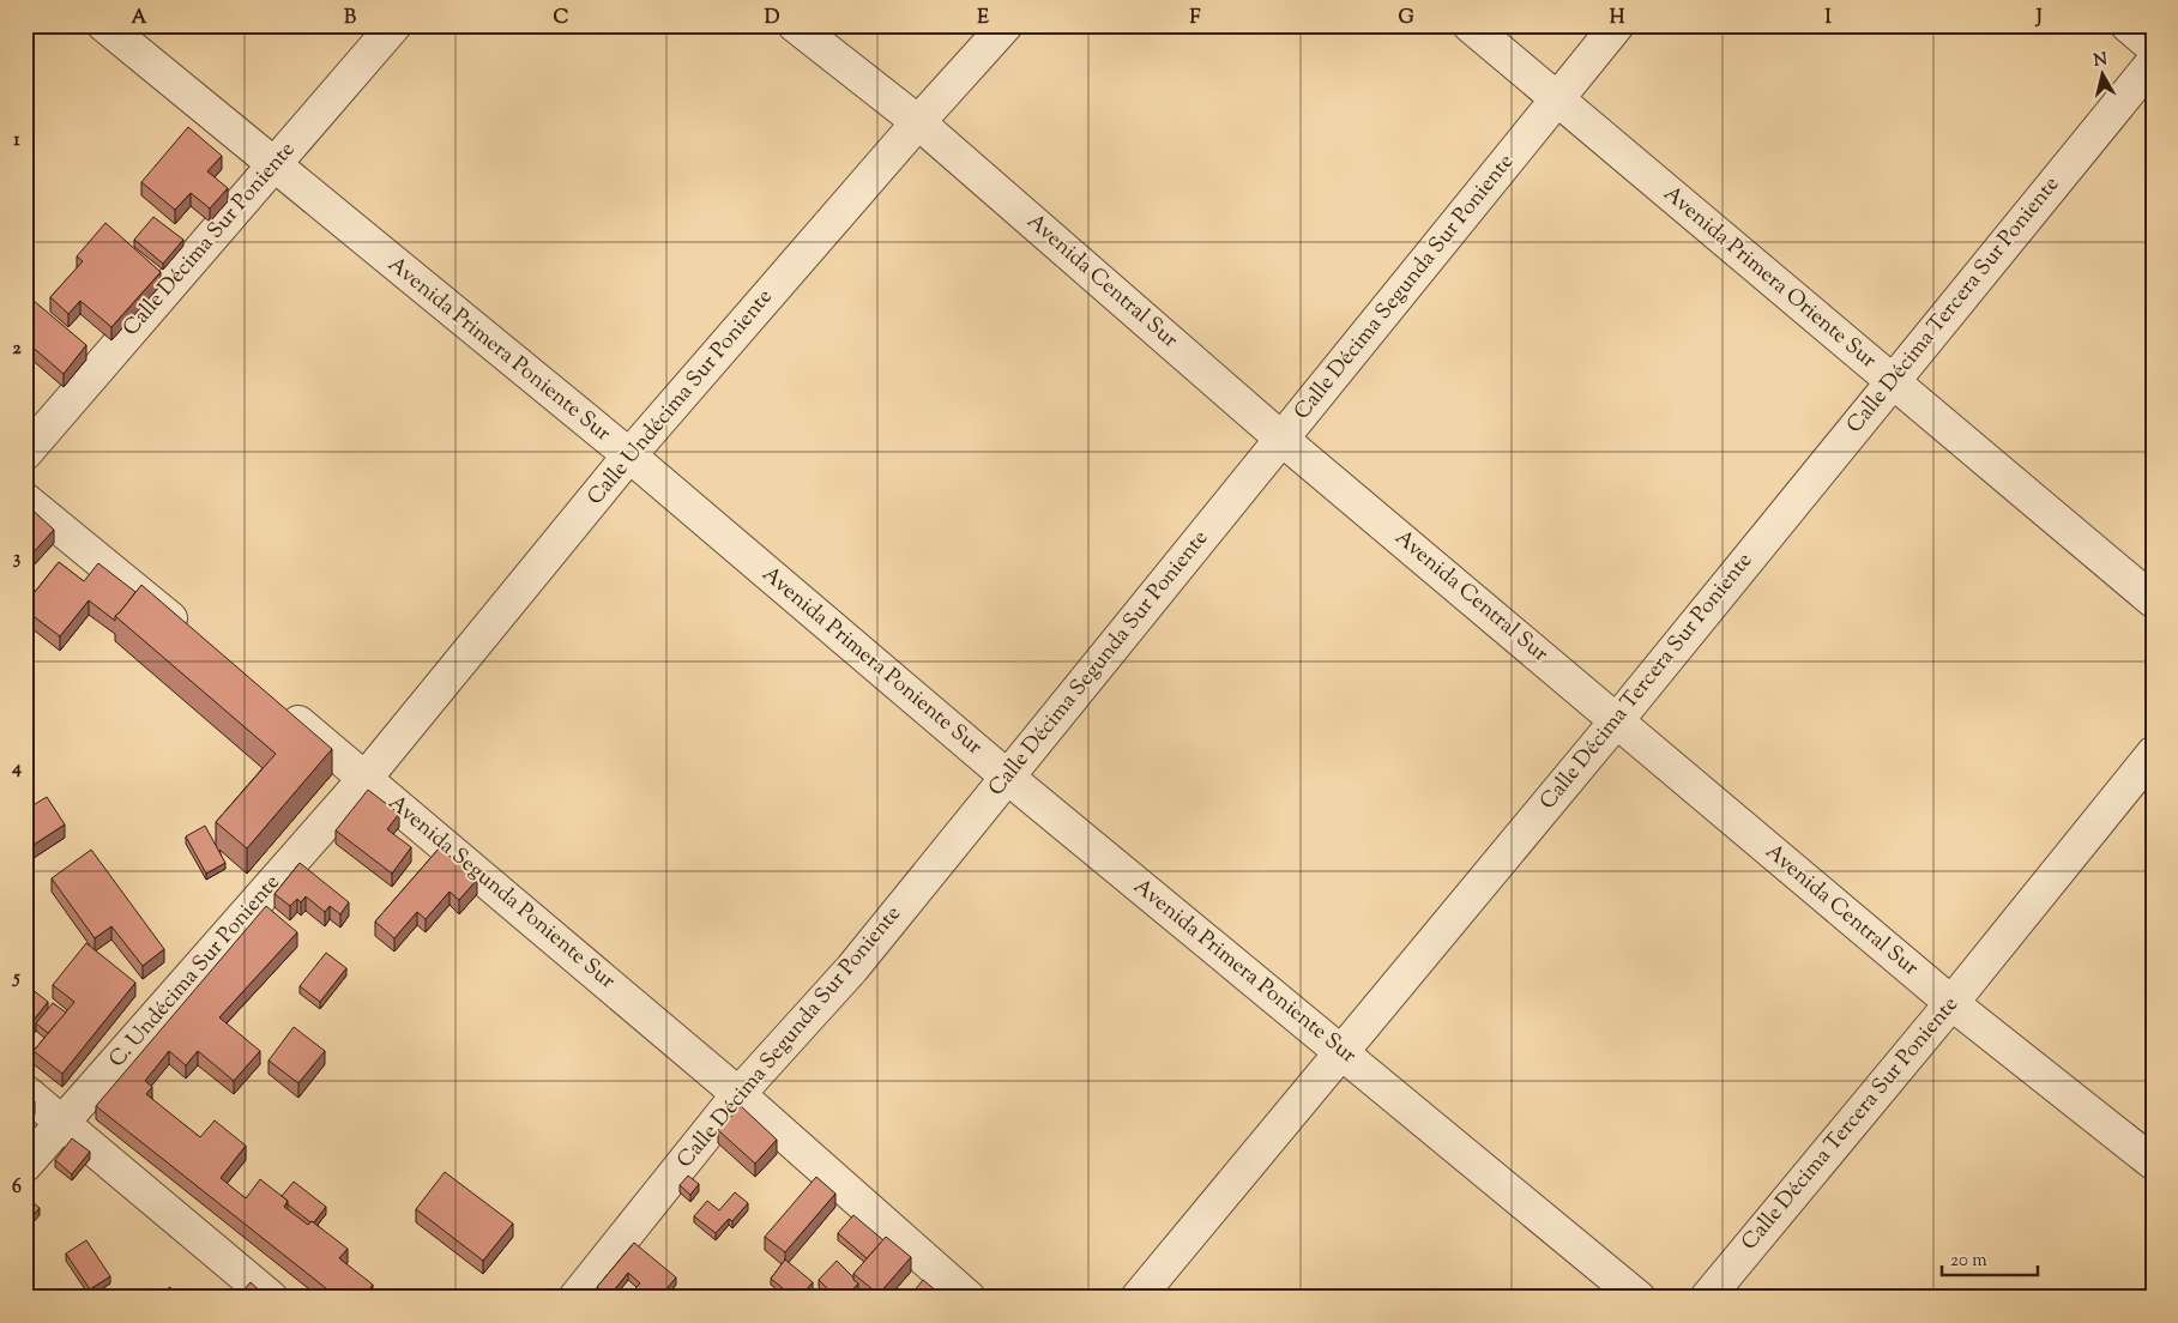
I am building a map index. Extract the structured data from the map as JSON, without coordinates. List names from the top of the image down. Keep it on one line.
{"streets":{"street":["Calle Décima Sur Poniente","Avenida Primera Oriente Sur","Avenida Central Sur","Calle Décima Segunda Sur Poniente","Calle Décima Tercera Sur Poniente","Avenida Primera Poniente Sur","Calle Undécima Sur Poniente","Avenida Segunda Poniente Sur","C. Undécima Sur Poniente"]},"crossings":[["Calle Décima Sur Poniente","Avenida Primera Poniente Sur"],["Avenida Primera Oriente Sur","Calle Décima Segunda Sur Poniente"],["Avenida Primera Oriente Sur","Calle Décima Tercera Sur Poniente"],["Avenida Central Sur","Calle Décima Segunda Sur Poniente"],["Avenida Central Sur","Calle Décima Tercera Sur Poniente"],["Avenida Central Sur","Calle Undécima Sur Poniente"],["Calle Décima Segunda Sur Poniente","Avenida Primera Poniente Sur"],["Calle Décima Segunda Sur Poniente","Avenida Segunda Poniente Sur"],["Calle Décima Tercera Sur Poniente","Avenida Primera Poniente Sur"],["Avenida Primera Poniente Sur","Calle Undécima Sur Poniente"],["Calle Undécima Sur Poniente","Avenida Segunda Poniente Sur"],["Calle Undécima Sur Poniente","C. Undécima Sur Poniente"],["Avenida Segunda Poniente Sur","C. Undécima Sur Poniente"]],"scale_bar":"20 m","north":"top","grid":{"columns":["A","B","C","D","E","F","G","H","I","J"],"rows":["1","2","3","4","5","6"]}}
